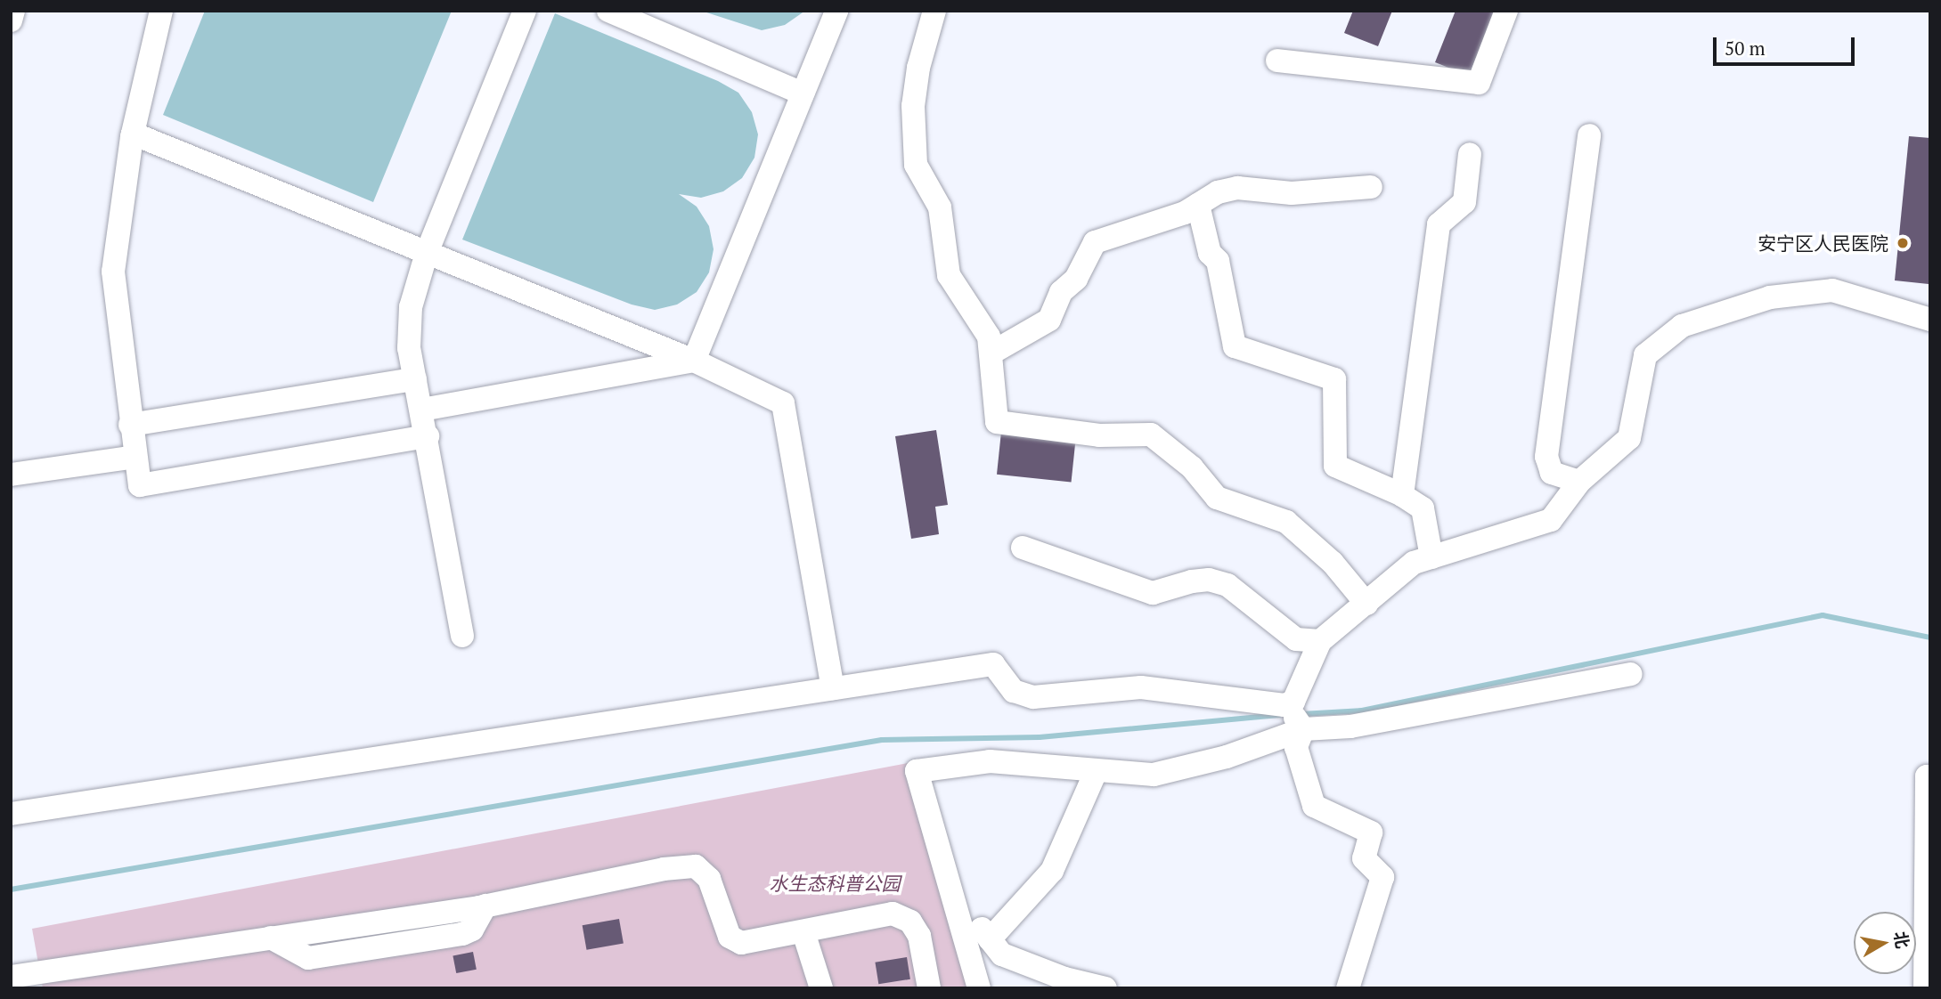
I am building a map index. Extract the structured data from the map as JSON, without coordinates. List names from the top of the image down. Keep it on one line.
{"parks":["水生态科普公园"],"places":["安宁区人民医院"],"scale_bar":"50 m","north":"right"}
